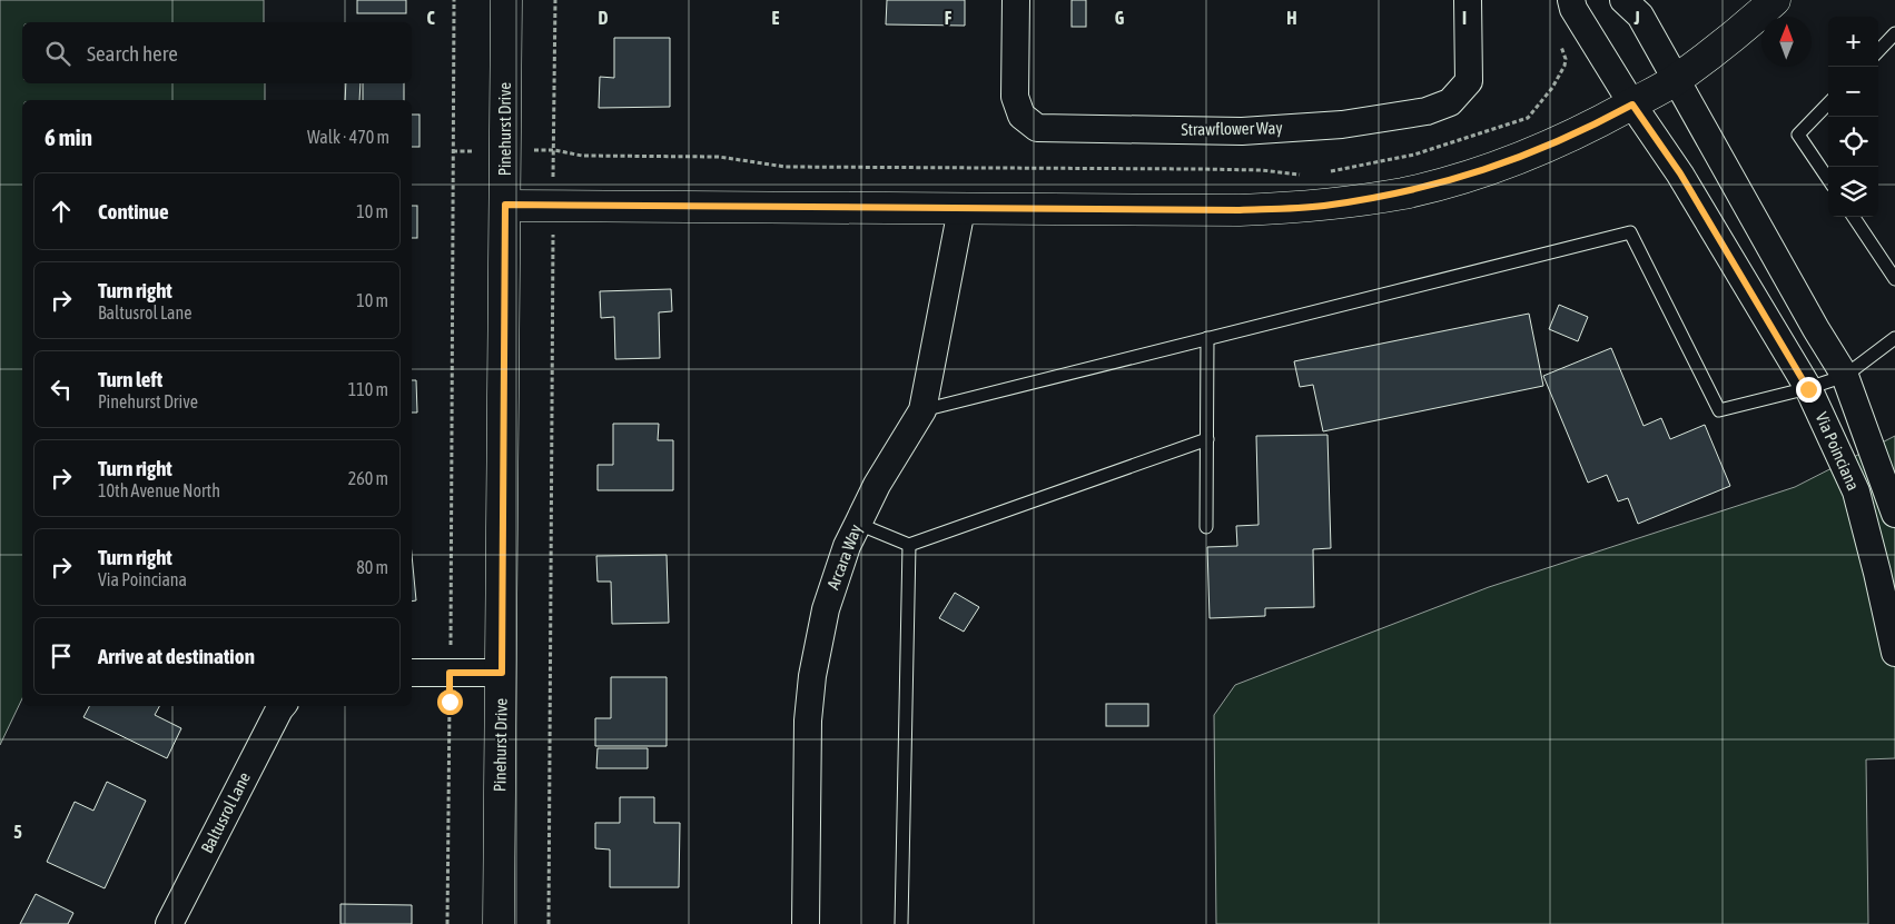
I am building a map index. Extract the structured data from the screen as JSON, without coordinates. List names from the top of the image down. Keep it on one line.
{"streets":{"street":["Pinehurst Drive","Strawflower Way","Via Poinciana","Arcara Way","Baltusrol Lane"]},"north":"top","page":{"map_buttons":["+","−"],"search":"Search here","heading":["6 min","Walk · 470 m"],"list":[["Continue","10 m"],["Turn right","Baltusrol Lane","10 m"],["Turn left","Pinehurst Drive","110 m"],["Turn right","10th Avenue North","260 m"],["Turn right","Via Poinciana","80 m"],"Arrive at destination"]},"grid":{"columns":["C","D","E","F","G","H","I","J"],"rows":["5"]}}
